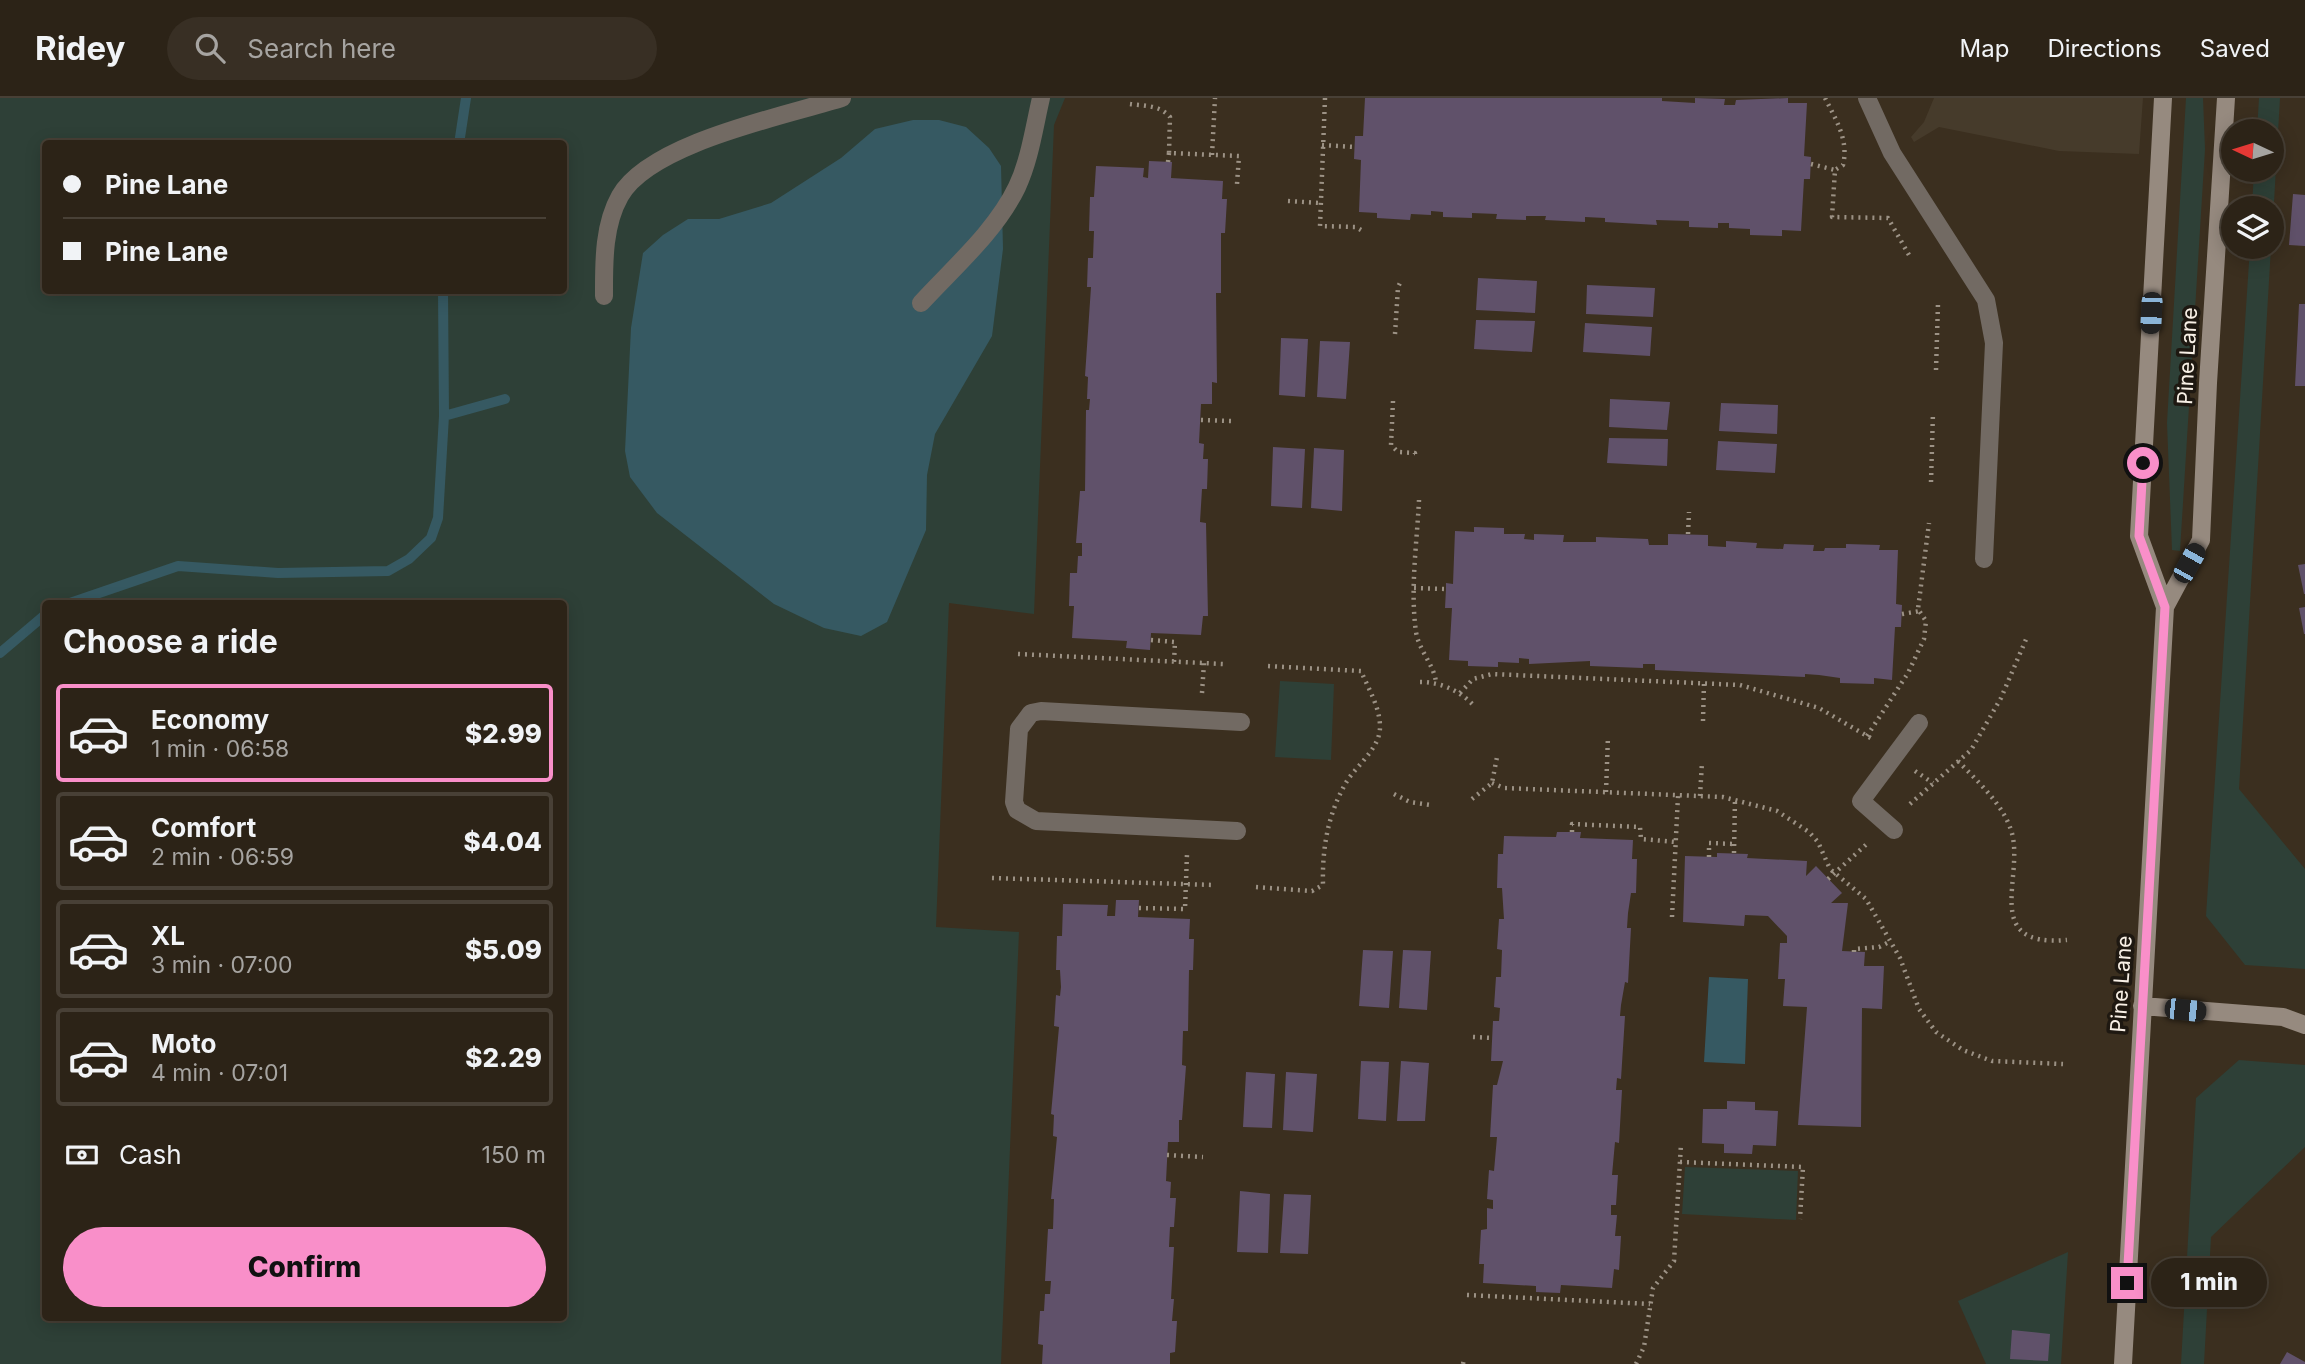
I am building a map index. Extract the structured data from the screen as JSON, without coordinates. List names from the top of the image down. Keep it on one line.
{"streets":{"main road":["Pine Lane"]},"north":"left","page":{"header":"Ridey","search":"Search here","nav":["Map","Directions","Saved"],"banner":["Pine Lane","Pine Lane"],"heading":"Choose a ride","list":[{"name":"Economy","note":"1 min · 06:58","value":"$2.99"},{"name":"Comfort","note":"2 min · 06:59","value":"$4.04"},{"name":"XL","note":"3 min · 07:00","value":"$5.09"},{"name":"Moto","note":"4 min · 07:01","value":"$2.29"}],"pay":["Cash","150 m"],"buttons":"Confirm","bubble":"1 min"}}
